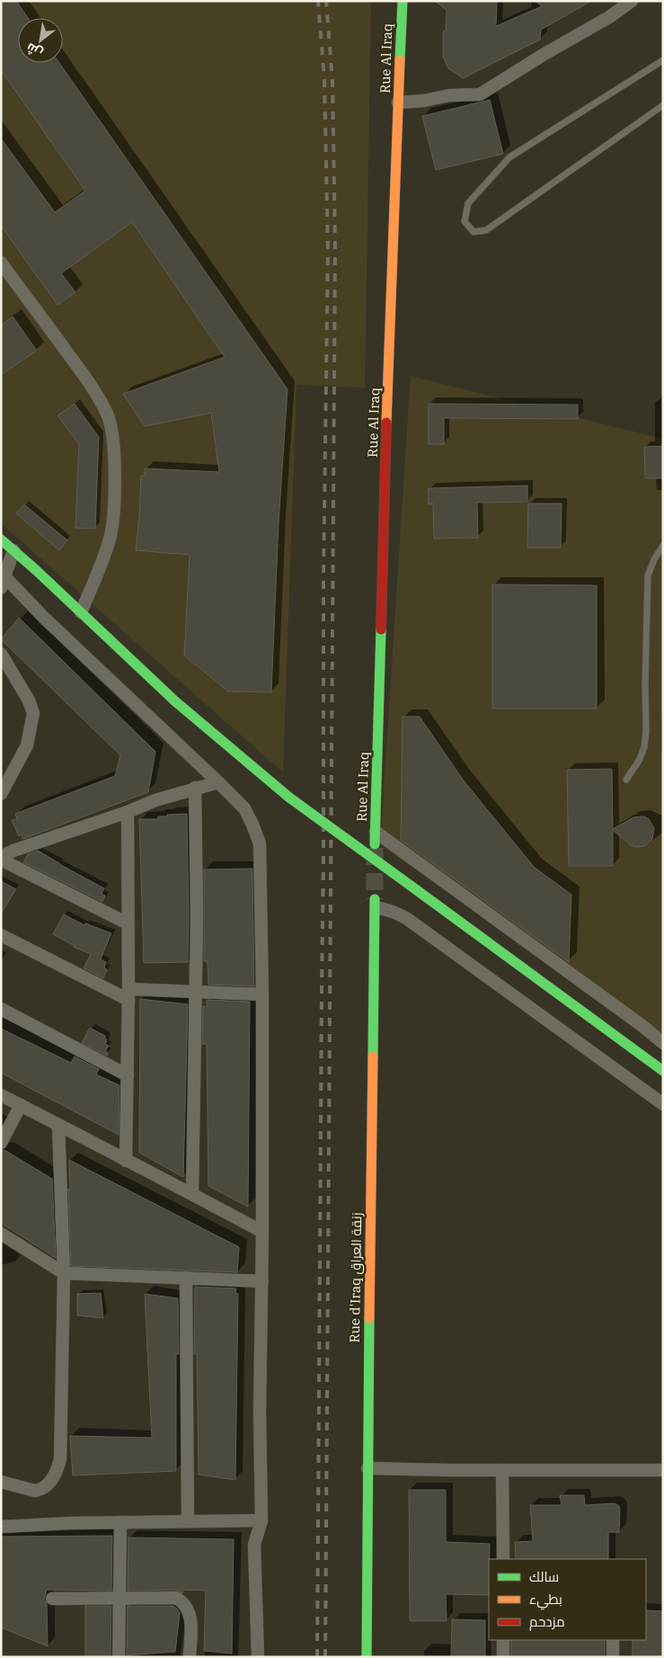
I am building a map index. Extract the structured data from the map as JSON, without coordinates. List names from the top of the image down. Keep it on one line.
{"streets":{"street":["Rue Al Iraq","Rue d'Iraq زنقة العراق"]},"legend":["سالك","بطيء","مزدحم"],"north":"bottom left"}
